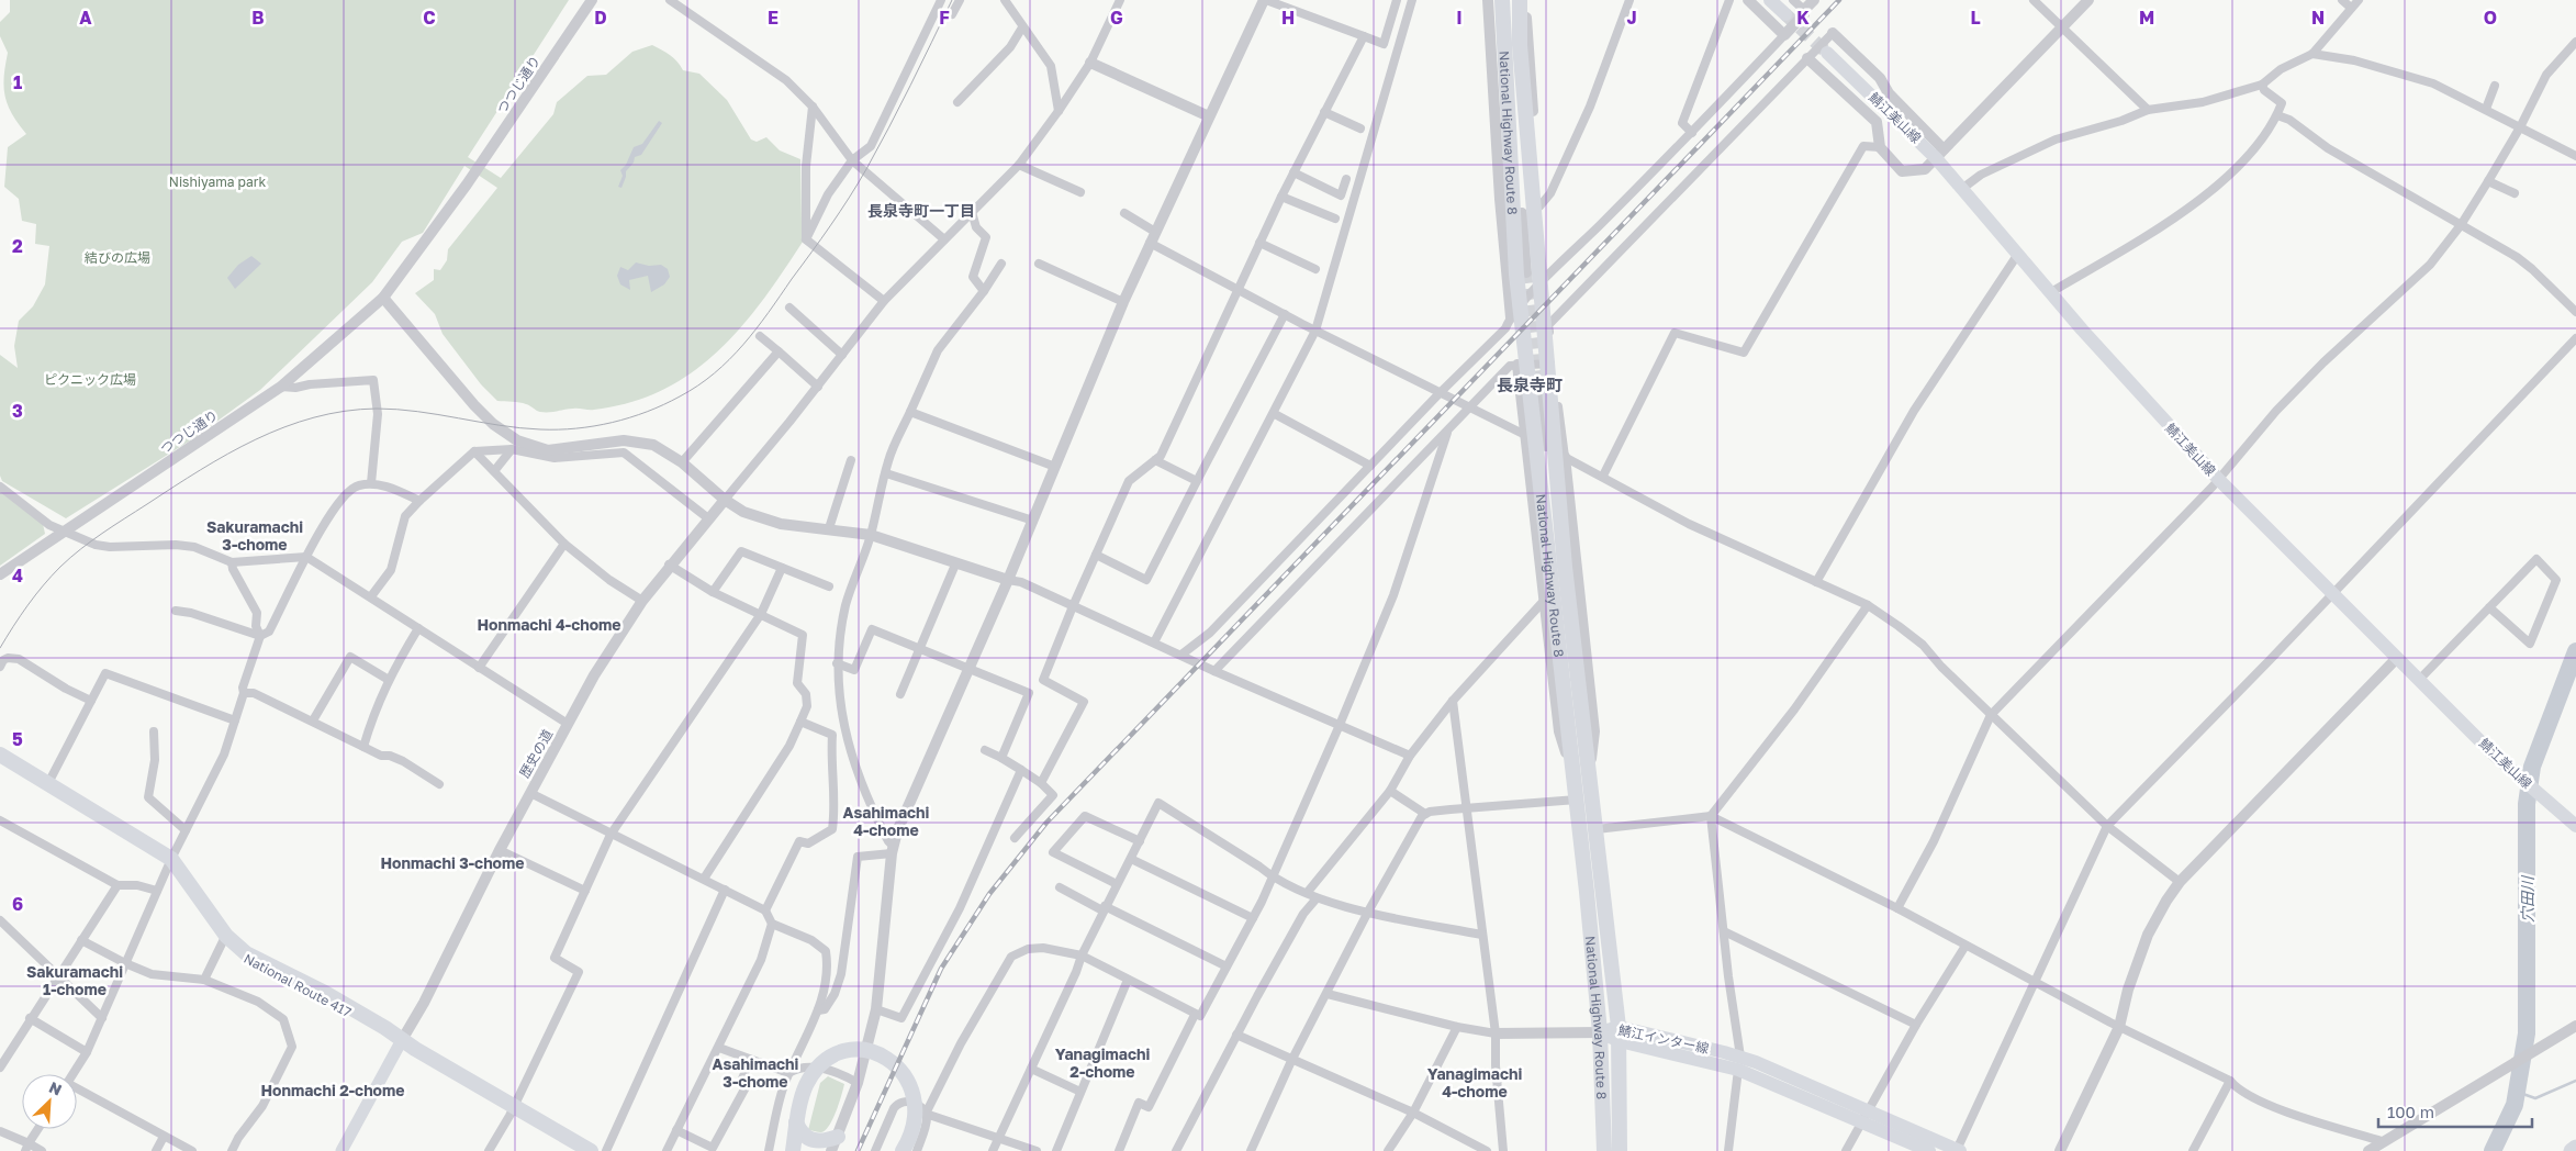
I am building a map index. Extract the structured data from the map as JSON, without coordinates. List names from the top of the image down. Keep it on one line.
{"streets":{"highway":["National Highway Route 8","National Route 417"],"main road":["鯖江美山線","鯖江インター線"],"street":["つつじ通り","歴史の道"]},"crossings":[["National Highway Route 8","鯖江インター線"],["歴史の道","National Route 417"]],"districts":["長泉寺町一丁目","長泉寺町","Sakuramachi 3-chome","Honmachi 4-chome","Asahimachi 4-chome","Honmachi 3-chome","Sakuramachi 1-chome","Yanagimachi 2-chome","Asahimachi 3-chome","Yanagimachi 4-chome","Honmachi 2-chome"],"water":["穴田川"],"parks":["Nishiyama park","結びの広場","ピクニック広場"],"scale_bar":"100 m","north":"top right","grid":{"columns":["A","B","C","D","E","F","G","H","I","J","K","L","M","N","O"],"rows":["1","2","3","4","5","6"]}}
